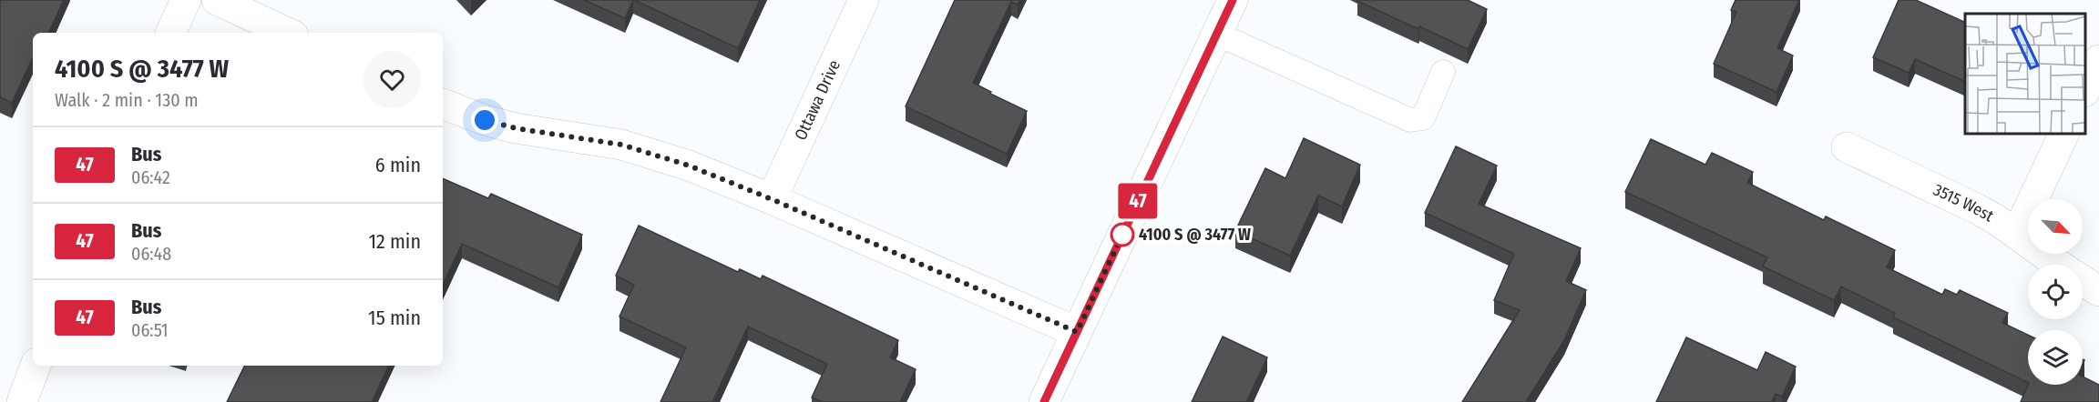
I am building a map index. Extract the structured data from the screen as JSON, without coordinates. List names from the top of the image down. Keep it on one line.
{"streets":{"street":["Ottawa Drive","3515 West"]},"places":["4100 S @ 3477 W"],"lines":["bus line 47"],"north":"bottom right","page":{"on_map":"47","heading":["4100 S @ 3477 W","Walk · 2 min · 130 m"],"list":[{"mark":"47","name":"Bus","note":"06:42","value":"6 min"},{"mark":"47","name":"Bus","note":"06:48","value":"12 min"},{"mark":"47","name":"Bus","note":"06:51","value":"15 min"}]}}
